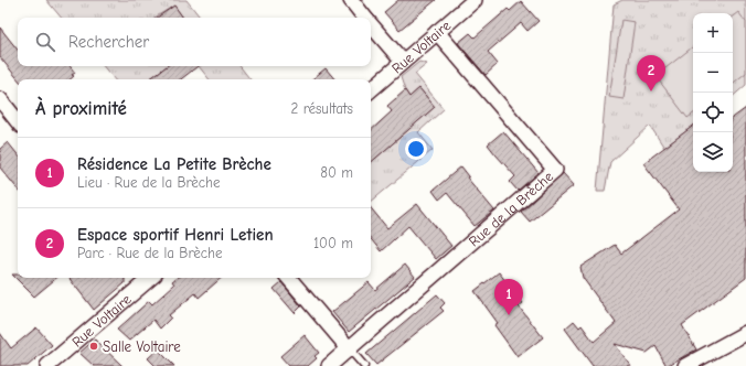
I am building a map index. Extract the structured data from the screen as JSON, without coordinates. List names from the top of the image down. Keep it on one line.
{"streets":{"street":["Rue Voltaire","Rue de la Brèche"]},"crossings":[["Rue Voltaire","Rue de la Brèche"]],"places":["Salle Voltaire"],"page":{"map_buttons":["+","−"],"search":"Rechercher","pins":["2","1"],"heading":["À proximité","2 résultats"],"list":[{"mark":"1","name":"Résidence La Petite Brèche","note":"Lieu · Rue de la Brèche","value":"80 m"},{"mark":"2","name":"Espace sportif Henri Letien","note":"Parc · Rue de la Brèche","value":"100 m"}]}}
